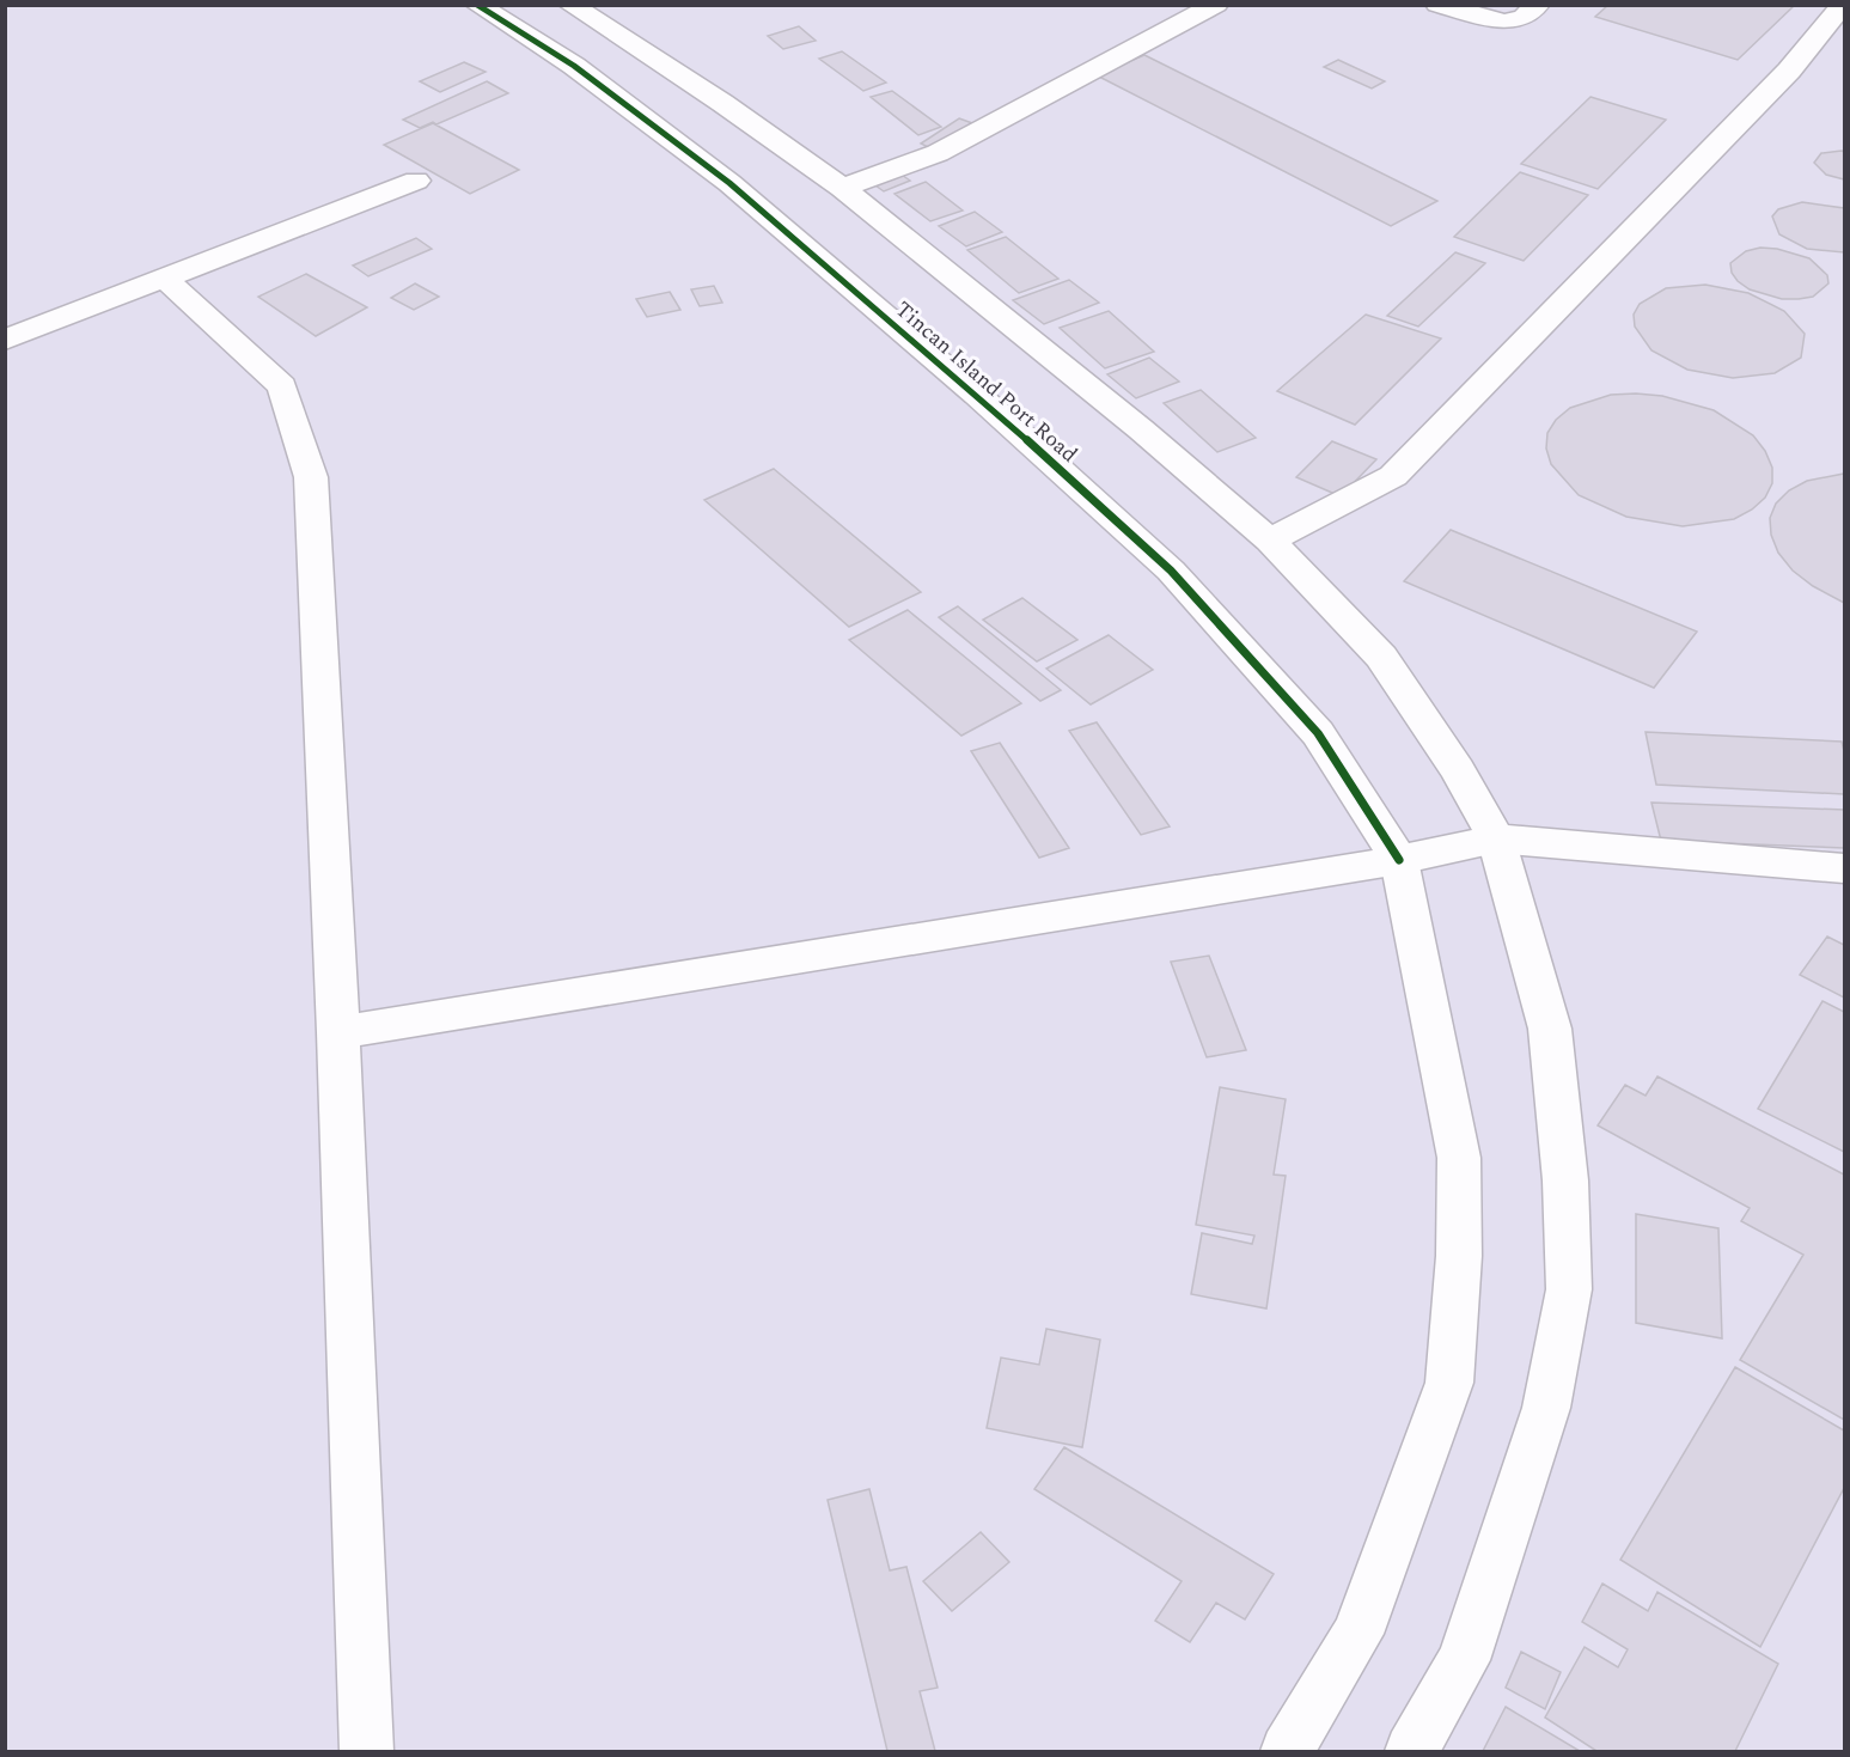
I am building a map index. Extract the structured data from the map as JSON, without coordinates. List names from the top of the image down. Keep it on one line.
{"streets":{"main road":["Tincan Island Port Road"]}}
